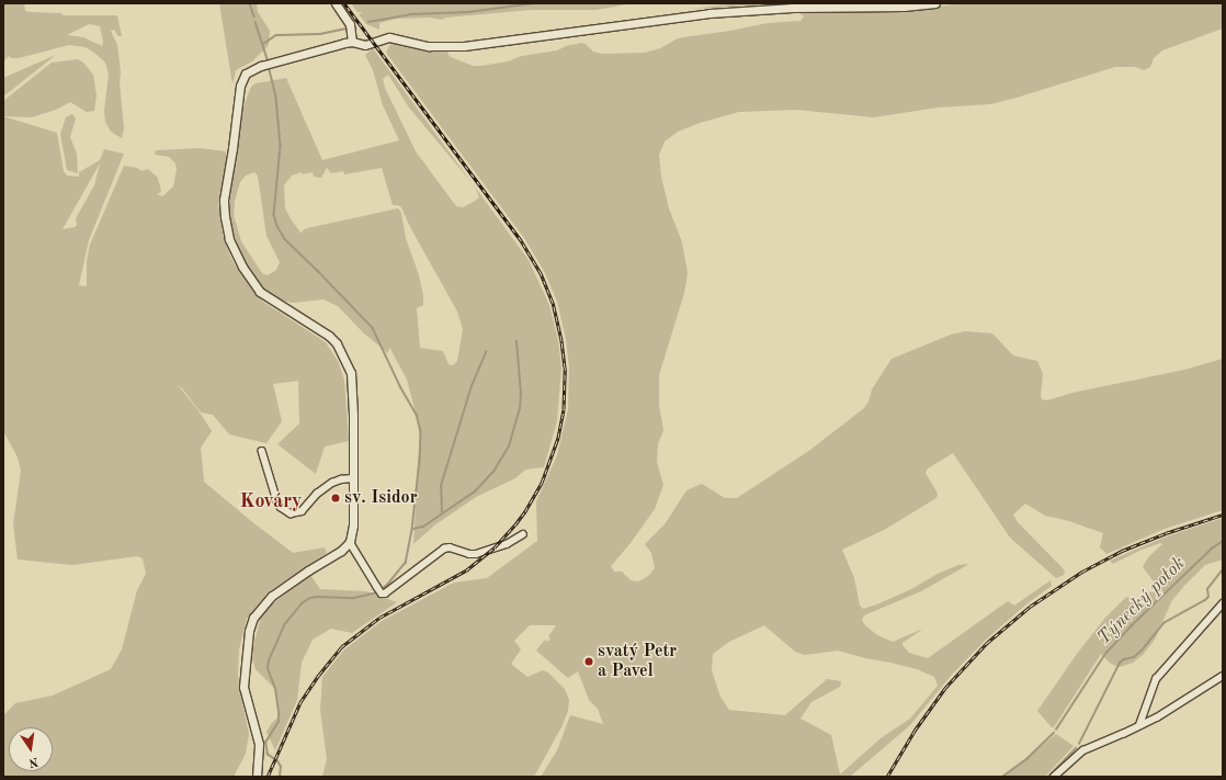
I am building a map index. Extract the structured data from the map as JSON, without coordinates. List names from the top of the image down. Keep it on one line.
{"districts":["Kováry"],"water":["Týnecký potok"],"places":["sv. Isidor","svatý Petr a Pavel"],"north":"bottom"}
